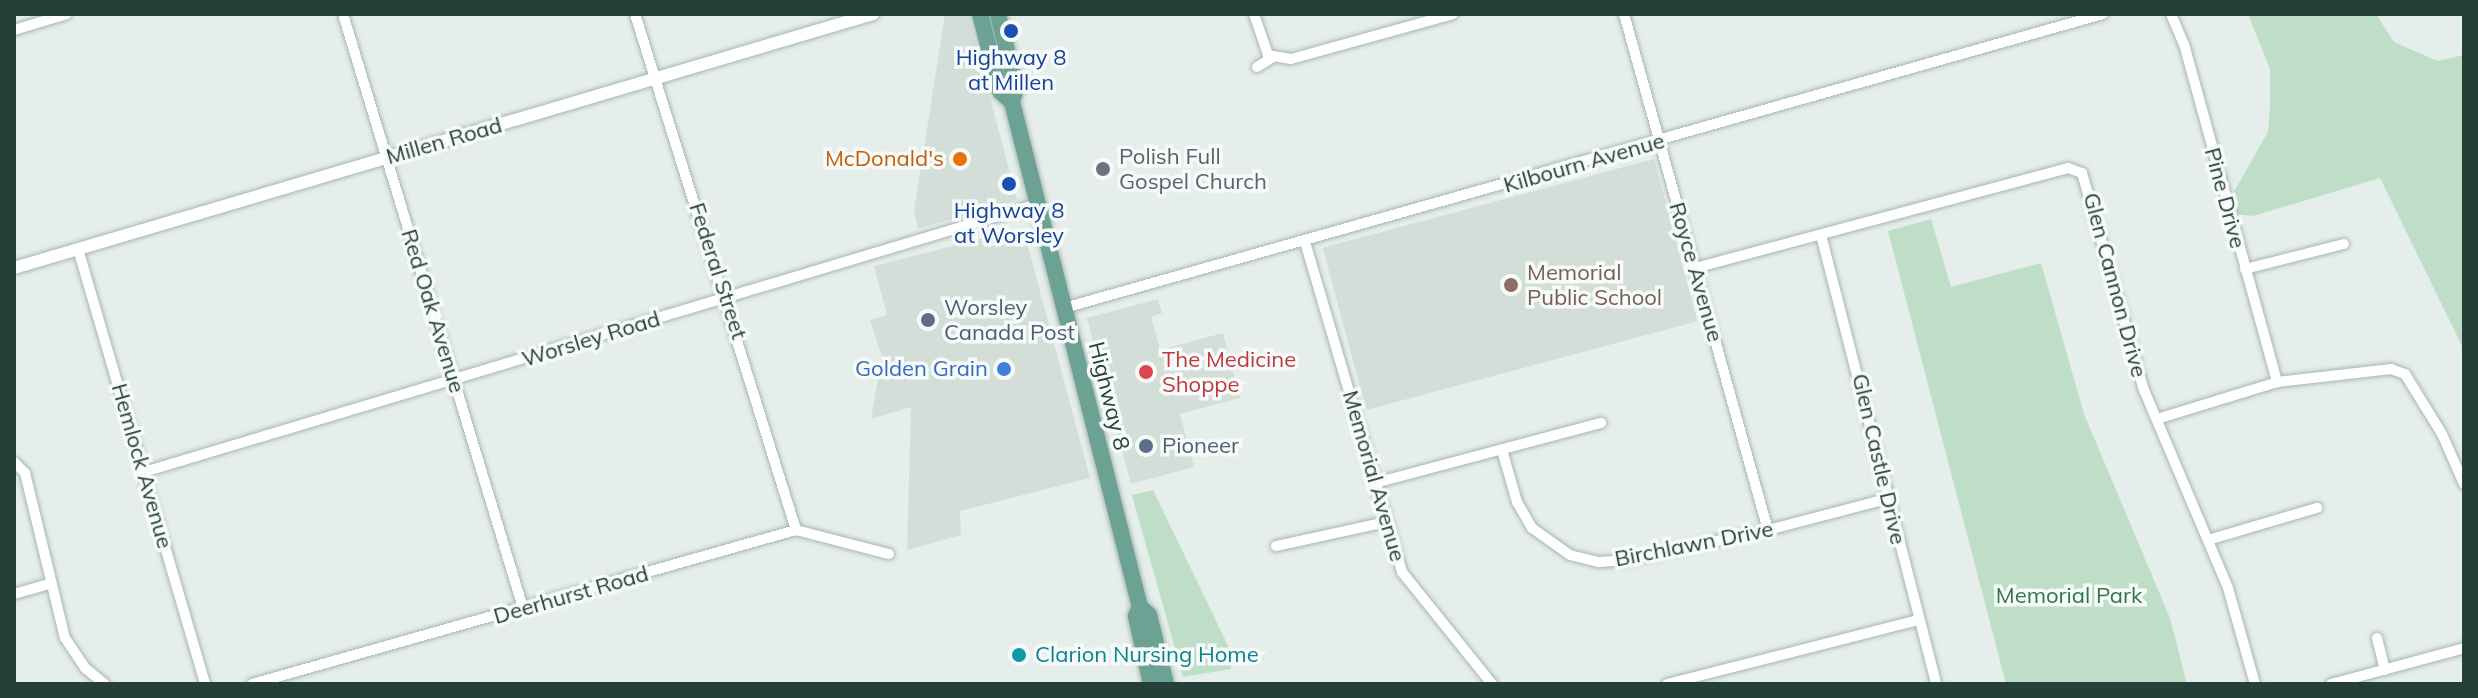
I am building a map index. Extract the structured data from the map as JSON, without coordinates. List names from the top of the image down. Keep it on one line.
{"streets":{"main road":["Highway 8"],"street":["Millen Road","Kilbourn Avenue","Pine Drive","Federal Street","Royce Avenue","Glen Cannon Drive","Red Oak Avenue","Worsley Road","Glen Castle Drive","Hemlock Avenue","Memorial Avenue","Birchlawn Drive","Deerhurst Road"]},"crossings":[["Millen Road","Federal Street"],["Millen Road","Red Oak Avenue"],["Millen Road","Hemlock Avenue"],["Kilbourn Avenue","Royce Avenue"],["Kilbourn Avenue","Highway 8"],["Kilbourn Avenue","Memorial Avenue"],["Federal Street","Worsley Road"],["Federal Street","Deerhurst Road"],["Royce Avenue","Glen Cannon Drive"],["Royce Avenue","Birchlawn Drive"],["Glen Cannon Drive","Glen Castle Drive"],["Red Oak Avenue","Worsley Road"],["Red Oak Avenue","Deerhurst Road"],["Worsley Road","Highway 8"],["Worsley Road","Hemlock Avenue"],["Glen Castle Drive","Birchlawn Drive"]],"parks":["Memorial Park"],"places":["Highway 8 at Millen","McDonald's","Polish Full Gospel Church","Highway 8 at Worsley","Memorial Public School","Worsley Canada Post","Golden Grain","The Medicine Shoppe","Pioneer","Clarion Nursing Home"]}
